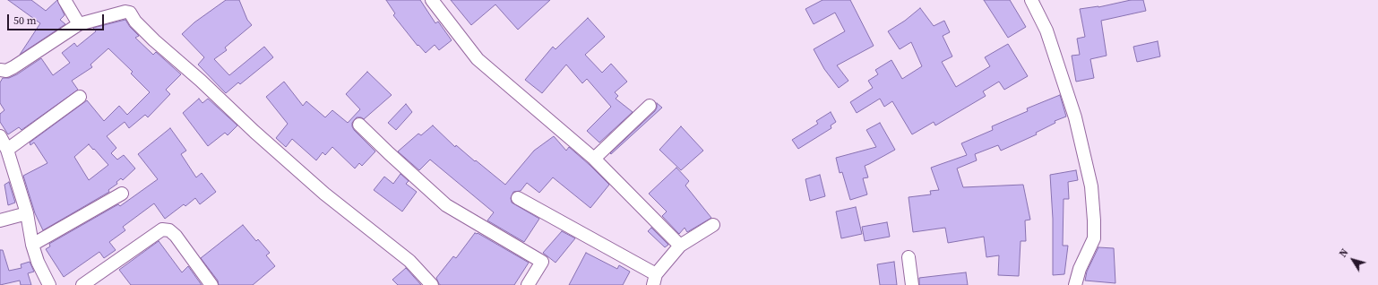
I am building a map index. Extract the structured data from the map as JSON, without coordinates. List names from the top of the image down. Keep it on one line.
{"scale_bar":"50 m","north":"top left"}
